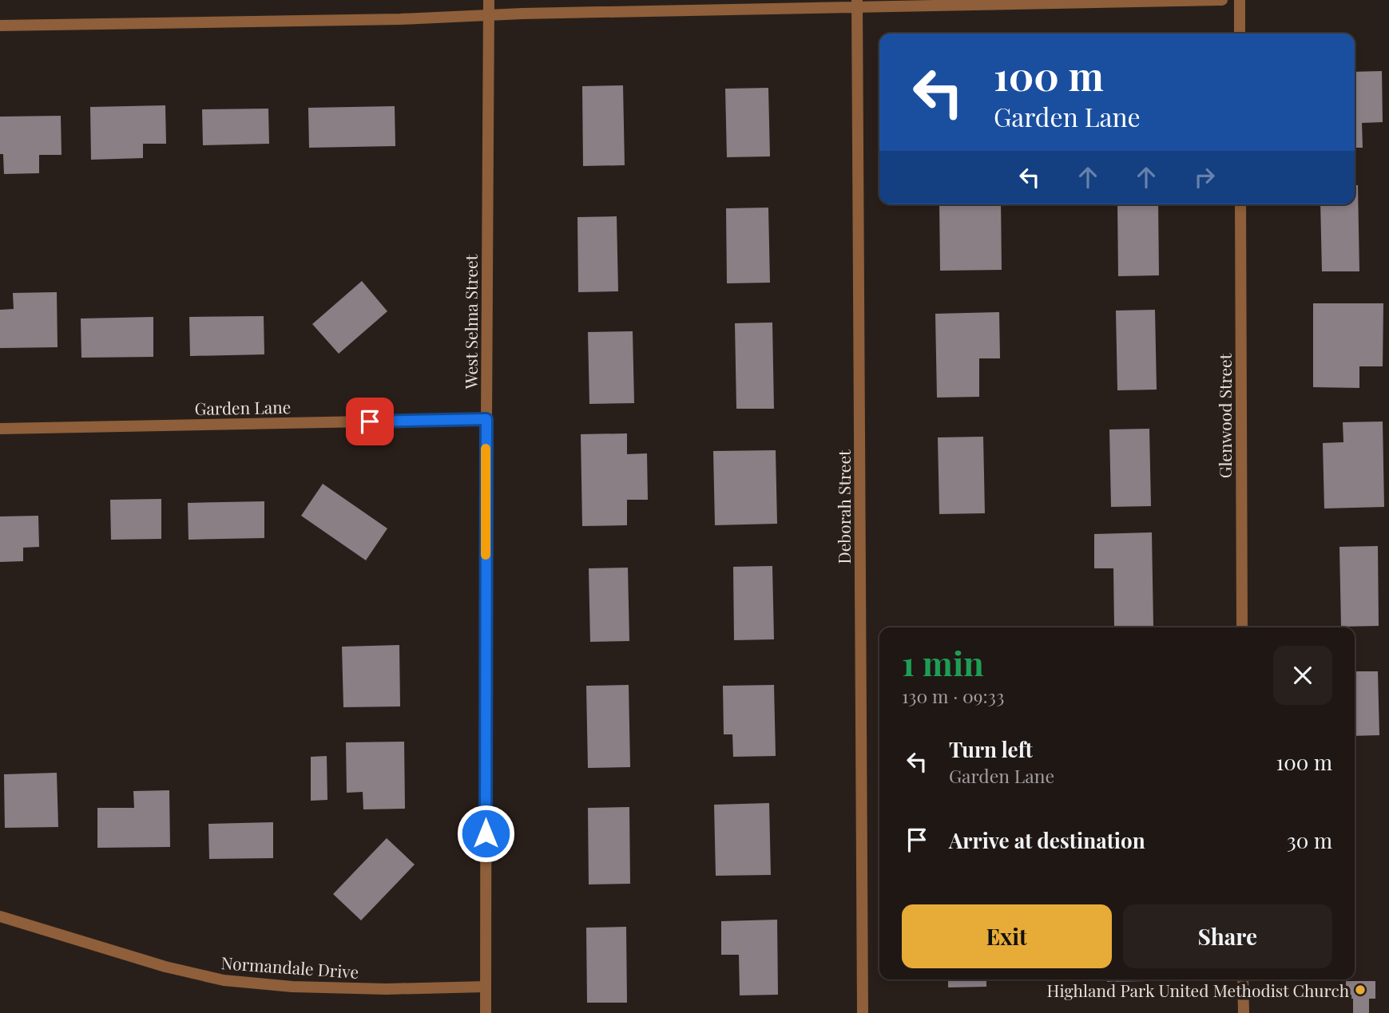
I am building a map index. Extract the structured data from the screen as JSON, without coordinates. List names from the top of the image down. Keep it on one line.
{"streets":{"street":["West Selma Street","Garden Lane","Glenwood Street","Deborah Street","Normandale Drive"]},"crossings":[["West Selma Street","Garden Lane"],["West Selma Street","Normandale Drive"]],"places":["Highland Park United Methodist Church"],"page":{"turn":["100 m","Garden Lane"],"heading":["1 min","130 m · 09:33"],"list":[{"name":"Turn left","note":"Garden Lane","value":"100 m"},{"name":"Arrive at destination","value":"30 m"}],"buttons":["Exit","Share"]}}
